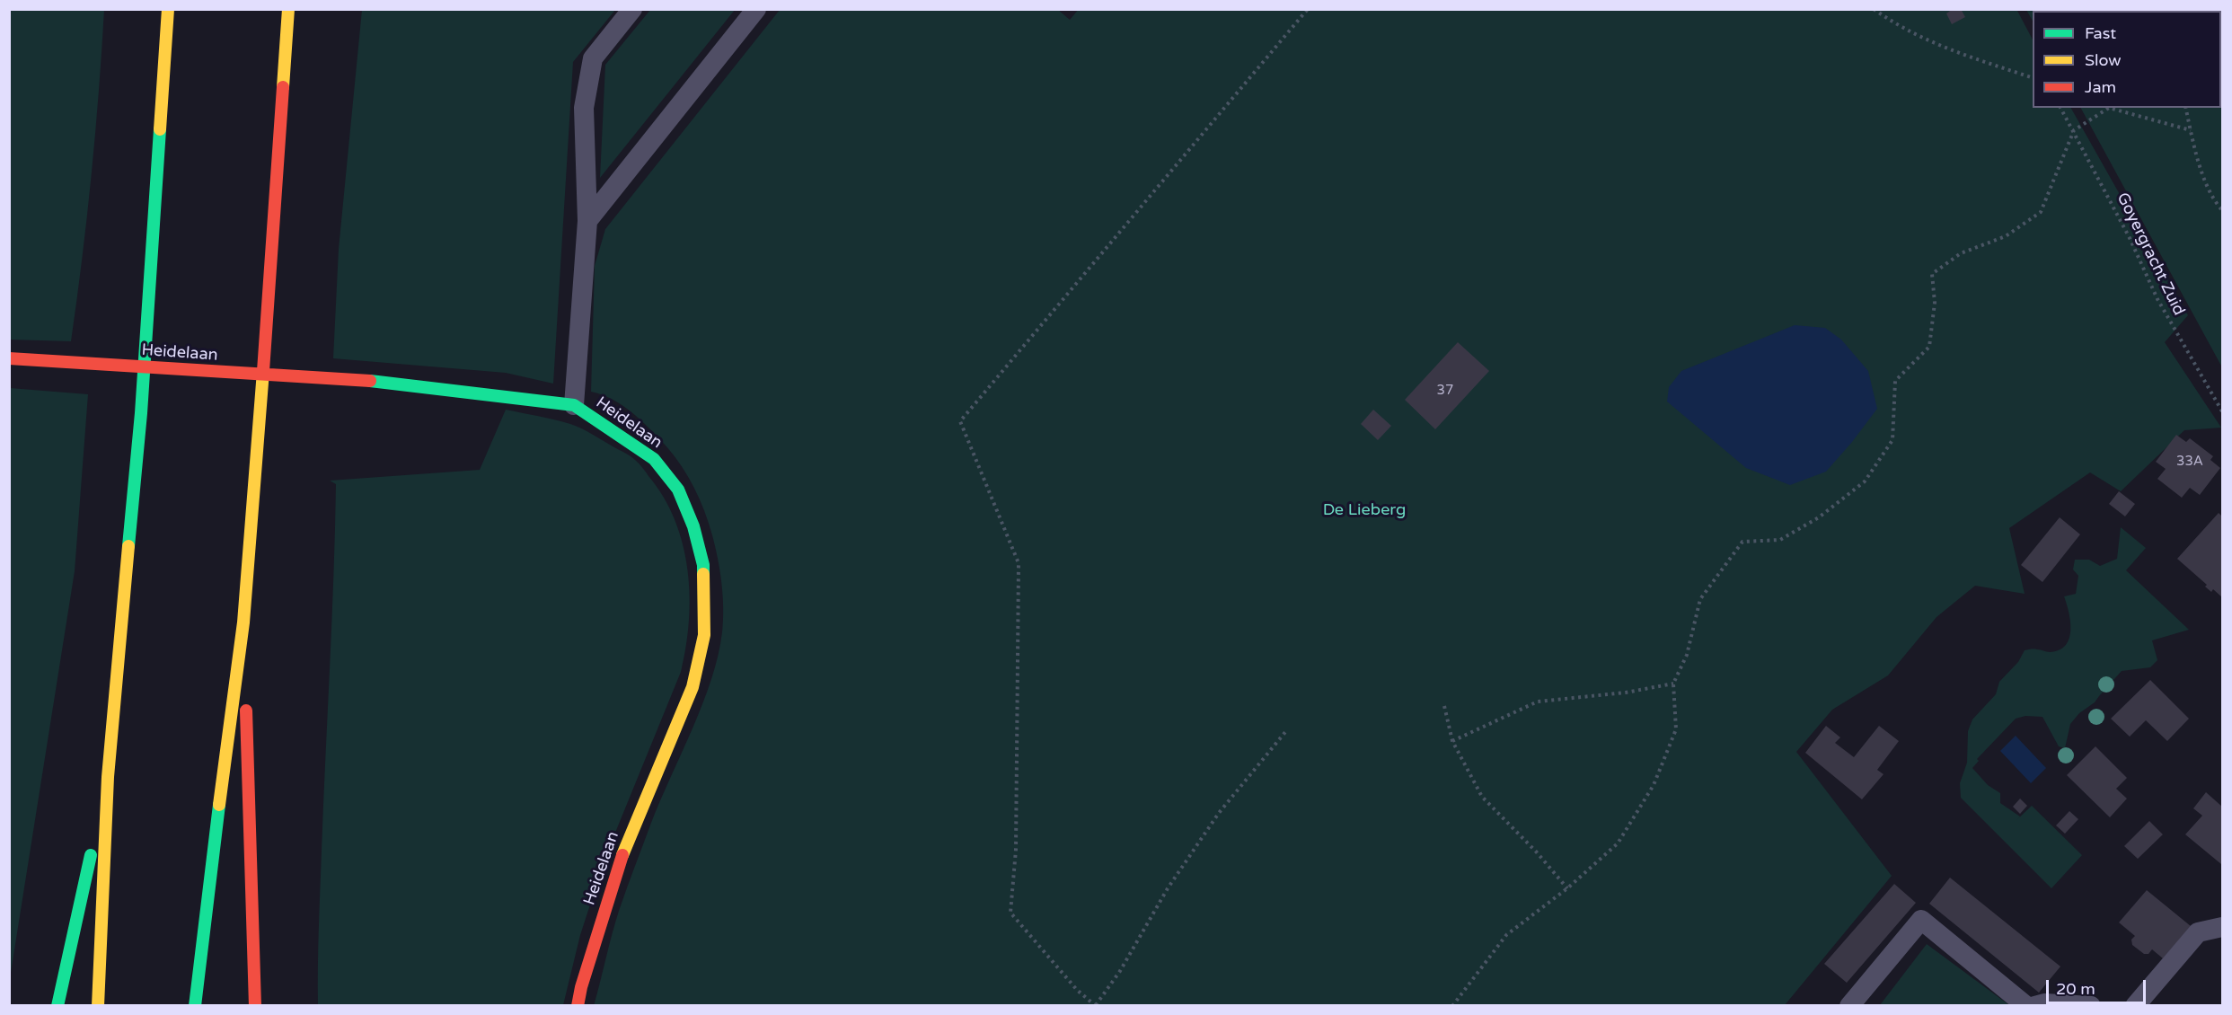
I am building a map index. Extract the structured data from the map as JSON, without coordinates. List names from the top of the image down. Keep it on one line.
{"streets":{"main road":["Heidelaan"],"path":["Goyergracht Zuid"]},"parks":["De Lieberg"],"house_numbers":["37","33A"],"legend":["Fast","Slow","Jam"],"scale_bar":"20 m"}
